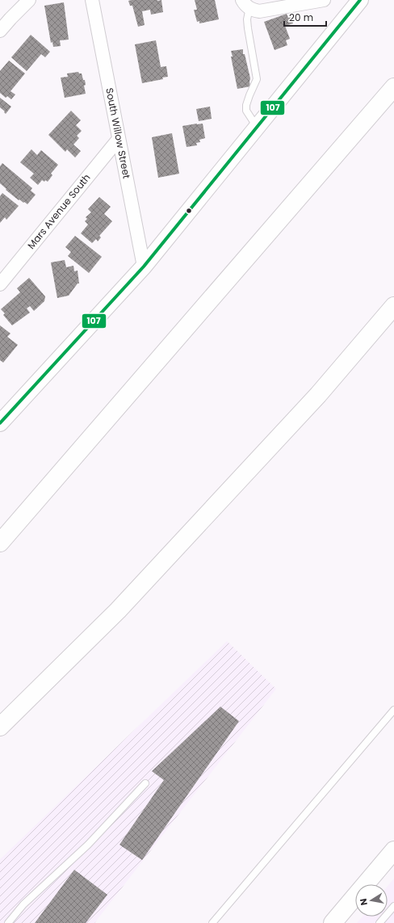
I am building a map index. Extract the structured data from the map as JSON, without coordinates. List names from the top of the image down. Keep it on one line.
{"streets":{"street":["South Willow Street","Mars Avenue South"]},"crossings":[["South Willow Street","Mars Avenue South"]],"lines":["transit line 107"],"scale_bar":"20 m","north":"left"}
